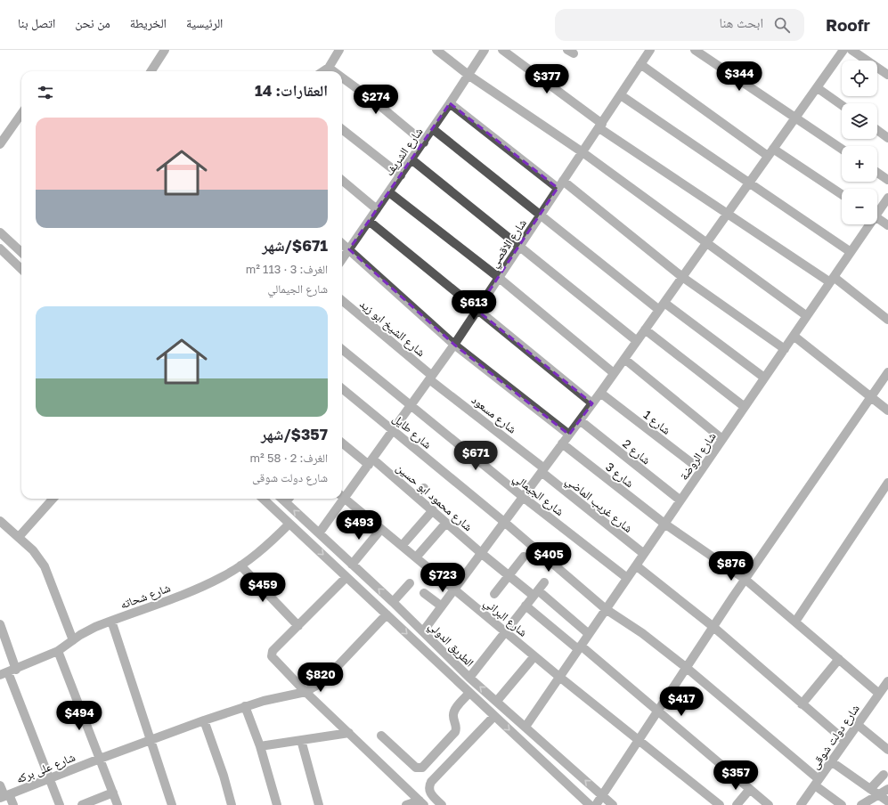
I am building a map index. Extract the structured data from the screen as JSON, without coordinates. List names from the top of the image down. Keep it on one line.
{"streets":{"street":["شارع الشريف","شارع الاقصي","شارع الشيخ ابو زيد","شارع مسعود","شارع 1","شارع طايل","شارع 2","شارع الروضة","شارع 3","شارع الجيمالي","شارع محمود ابو حسين","شارع غريب الماضي","شارع شحاته","شارع البراني","الطريق الدولي","شارع دولت شوقى","شارع على بركه"]},"crossings":[["شارع الاقصي","شارع الشيخ ابو زيد"],["شارع الاقصي","شارع مسعود"],["شارع الاقصي","شارع طايل"],["شارع الاقصي","شارع الجيمالي"],["شارع الاقصي","شارع محمود ابو حسين"],["شارع الاقصي","الطريق الدولي"],["شارع الشيخ ابو زيد","شارع مسعود"],["شارع مسعود","شارع غريب الماضي"],["شارع 1","شارع الروضة"],["شارع طايل","شارع الروضة"],["شارع طايل","شارع دولت شوقى"],["شارع 2","شارع الروضة"],["شارع الروضة","شارع 3"],["شارع الروضة","شارع الجيمالي"],["شارع الروضة","شارع محمود ابو حسين"],["شارع الروضة","شارع غريب الماضي"],["شارع الروضة","شارع البراني"],["شارع الروضة","الطريق الدولي"],["شارع 3","شارع دولت شوقى"],["شارع شحاته","الطريق الدولي"],["الطريق الدولي","شارع على بركه"]],"page":{"header":"Roofr","search":"ابحث هنا","nav":["الرئيسية","الخريطة","من نحن","اتصل بنا"],"map_buttons":["+","−"],"price":["$344","$377","$274","$613","$671","$493","$405","$876","$723","$459","$820","$417","$494","$357"],"heading":"العقارات: 14","list":[{"name":"$671/شهر","note":"الغرف: 3 · 113 m² · شارع الجيمالي"},{"name":"$357/شهر","note":"الغرف: 2 · 58 m² · شارع دولت شوقى"}]}}
